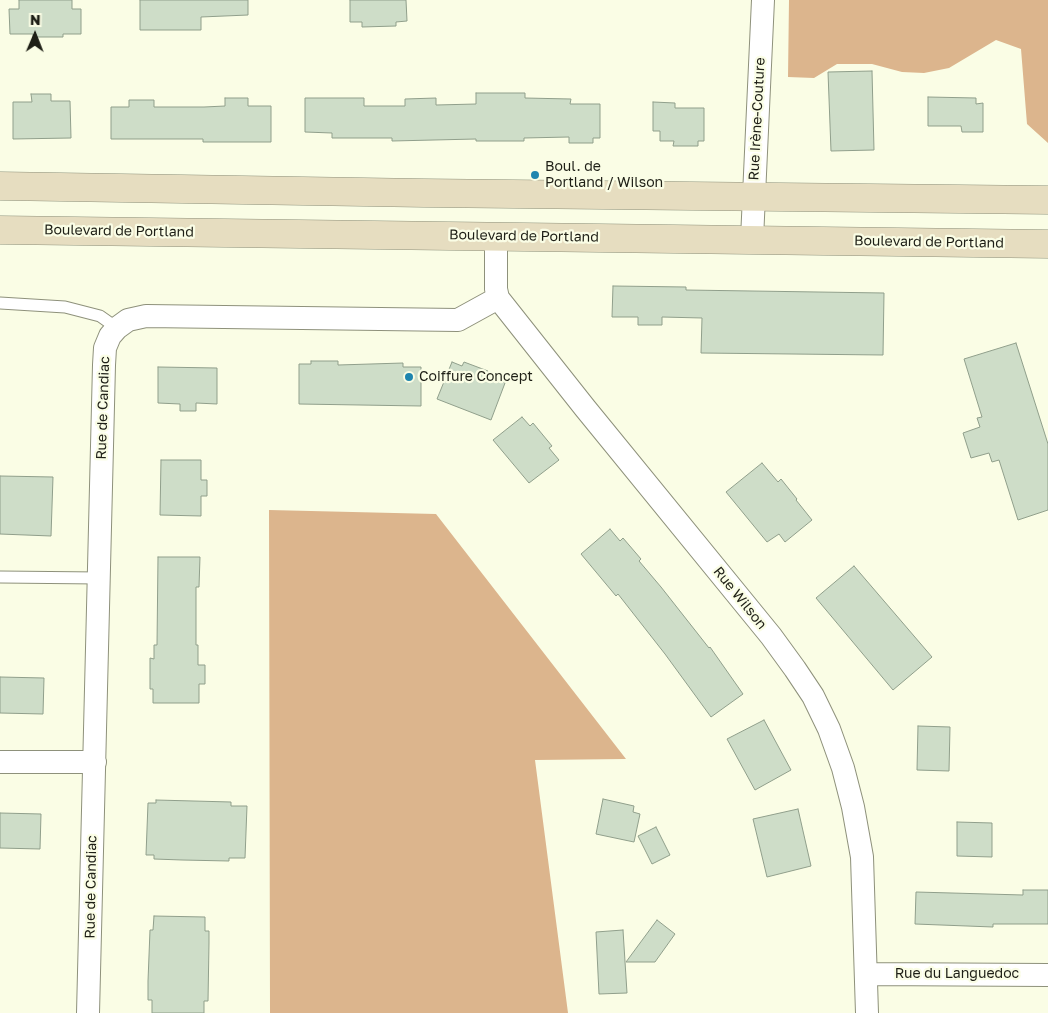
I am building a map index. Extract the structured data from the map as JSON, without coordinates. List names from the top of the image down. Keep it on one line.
{"streets":{"main road":["Boulevard de Portland"],"street":["Rue Irène-Couture","Rue de Candiac","Rue Wilson","Rue du Languedoc"]},"crossings":[["Rue Irène-Couture","Boulevard de Portland"],["Rue Wilson","Rue du Languedoc"]],"places":["Boul. de Portland / Wilson","Coiffure Concept"],"north":"top"}
